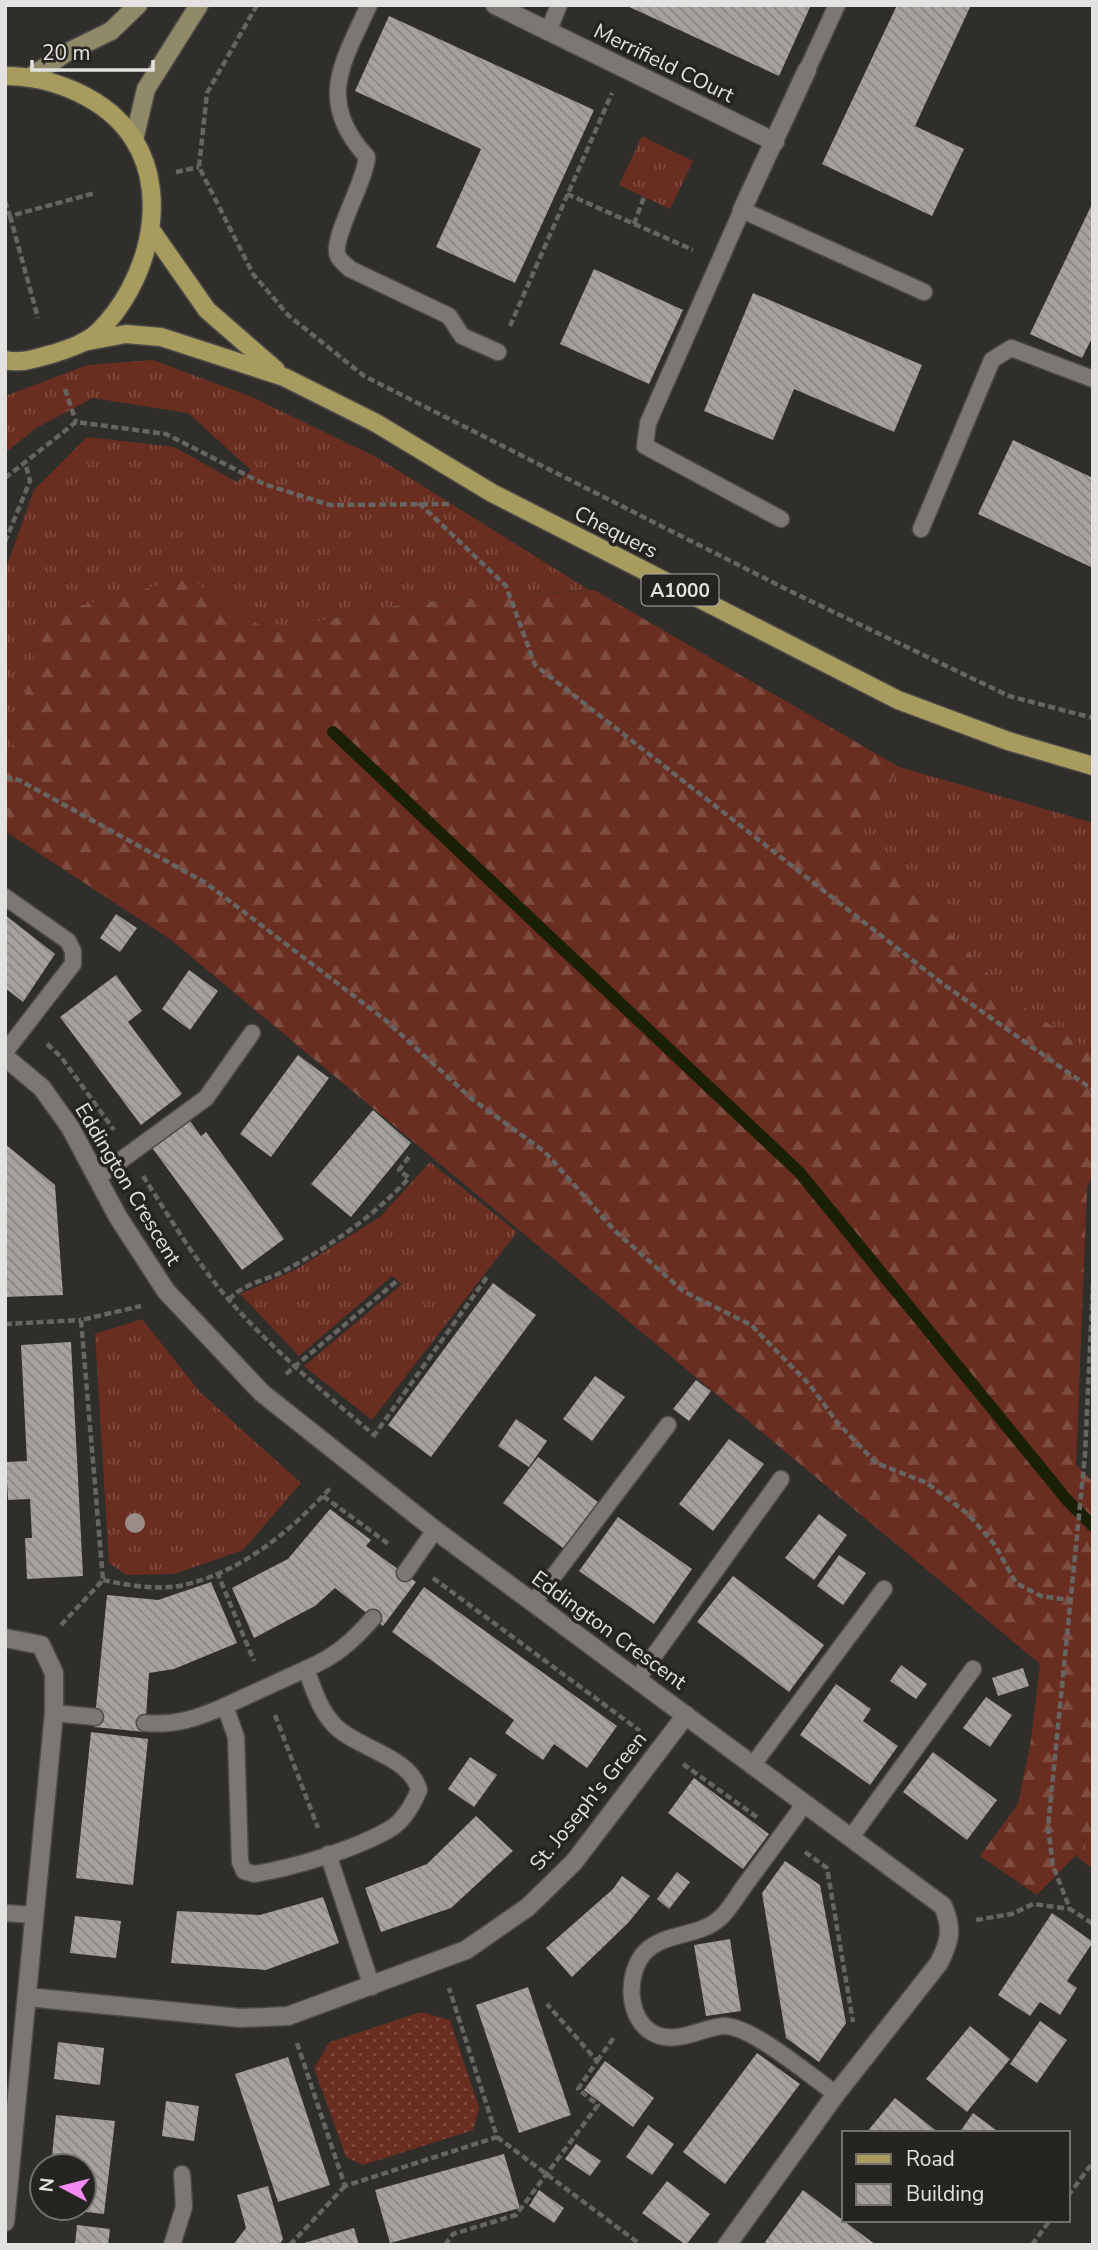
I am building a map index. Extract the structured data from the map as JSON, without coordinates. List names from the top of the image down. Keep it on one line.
{"streets":{"main road":["Chequers","A1000"],"street":["Merrifield COurt","Eddington Crescent","St. Joseph's Green"]},"crossings":[["Eddington Crescent","St. Joseph's Green"]],"legend":["Road","Building"],"scale_bar":"20 m","north":"left"}
